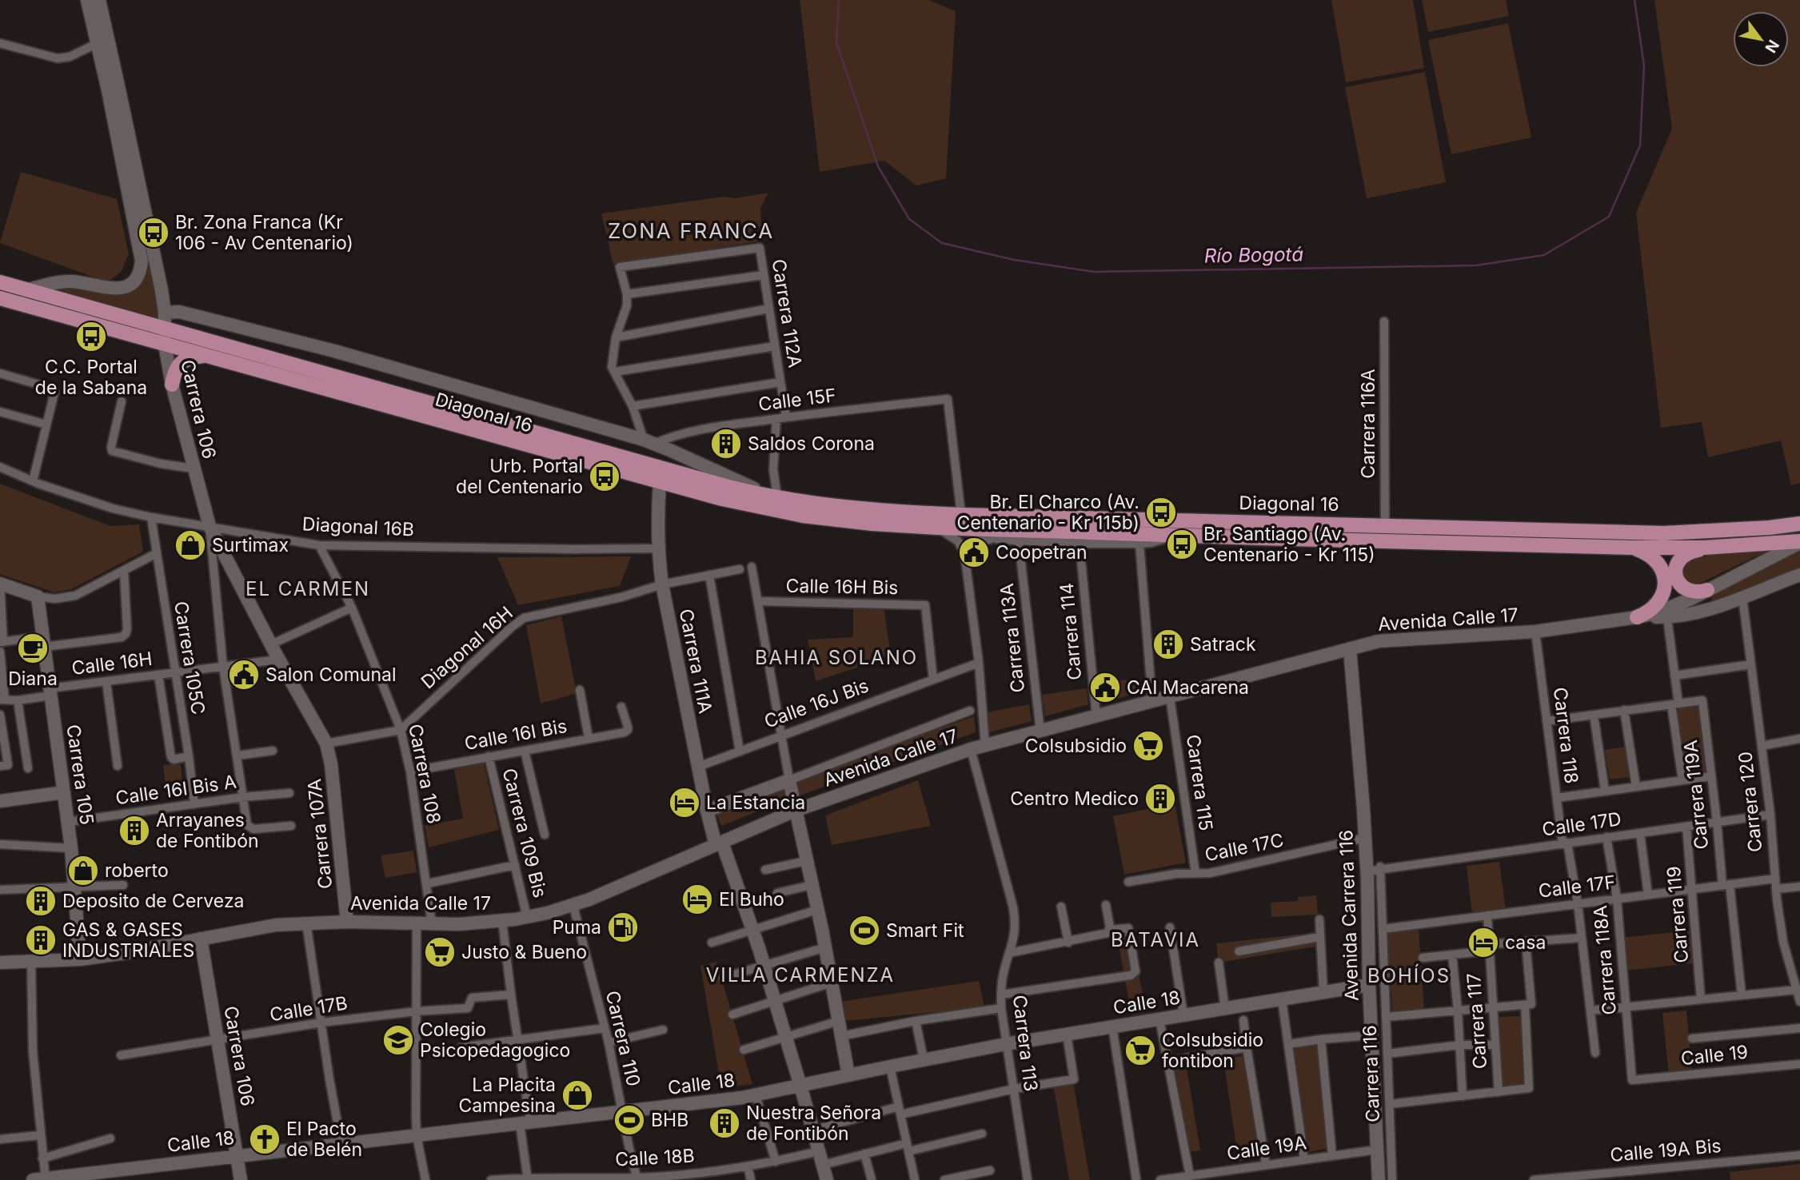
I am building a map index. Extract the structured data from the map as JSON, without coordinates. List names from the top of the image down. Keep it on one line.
{"streets":{"main road":["Diagonal 16"],"street":["Carrera 112A","Calle 15F","Carrera 106","Carrera 116A","Diagonal 16B","Calle 16H Bis","Avenida Calle 17","Carrera 114","Carrera 113A","Diagonal 16H","Carrera 105C","Carrera 111A","Calle 16H","Calle 16J Bis","Calle 16I Bis","Carrera 118","Carrera 108","Carrera 105","Carrera 115","Calle 16I Bis A","Carrera 119A","Carrera 120","Calle 17D","Carrera 109 Bis","Carrera 107A","Calle 17C","Calle 17F","Carrera 119","Avenida Carrera 116","Carrera 118A","Calle 18","Calle 17B","Carrera 117","Carrera 110","Carrera 113","Calle 19","Carrera 116","Calle 19A","Calle 19A Bis","Calle 18B"]},"crossings":[["Carrera 112A","Calle 15F"],["Calle 15F","Diagonal 16"],["Carrera 106","Diagonal 16"],["Carrera 106","Diagonal 16B"],["Carrera 106","Avenida Calle 17"],["Carrera 106","Calle 16H"],["Carrera 106","Calle 16I Bis A"],["Carrera 106","Carrera 107A"],["Carrera 106","Calle 18"],["Carrera 106","Calle 17B"],["Diagonal 16","Carrera 116A"],["Diagonal 16","Avenida Calle 17"],["Diagonal 16","Carrera 114"],["Diagonal 16","Carrera 113A"],["Diagonal 16","Carrera 111A"],["Diagonal 16B","Carrera 105C"],["Diagonal 16B","Carrera 111A"],["Diagonal 16B","Carrera 108"],["Diagonal 16B","Carrera 107A"],["Calle 16H Bis","Calle 16J Bis"],["Avenida Calle 17","Carrera 114"],["Avenida Calle 17","Carrera 113A"],["Avenida Calle 17","Carrera 111A"],["Avenida Calle 17","Carrera 118"],["Avenida Calle 17","Carrera 108"],["Avenida Calle 17","Carrera 105"],["Avenida Calle 17","Carrera 115"],["Avenida Calle 17","Carrera 120"],["Avenida Calle 17","Carrera 109 Bis"],["Avenida Calle 17","Carrera 107A"],["Avenida Calle 17","Avenida Carrera 116"],["Avenida Calle 17","Carrera 110"],["Avenida Calle 17","Carrera 113"],["Diagonal 16H","Carrera 111A"],["Diagonal 16H","Carrera 108"],["Carrera 105C","Calle 16H"],["Carrera 105C","Calle 16I Bis A"],["Carrera 111A","Calle 16J Bis"],["Carrera 111A","Calle 18"],["Carrera 111A","Calle 18B"],["Calle 16H","Carrera 105"],["Calle 16H","Carrera 107A"],["Calle 16I Bis","Carrera 108"],["Calle 16I Bis","Carrera 109 Bis"],["Carrera 118","Calle 17D"],["Carrera 118","Calle 17F"],["Carrera 105","Calle 16I Bis A"],["Carrera 115","Calle 17C"],["Carrera 119A","Calle 17D"],["Carrera 119A","Calle 17F"],["Carrera 120","Calle 17D"],["Carrera 120","Calle 17F"],["Calle 17D","Carrera 119"],["Calle 17D","Avenida Carrera 116"],["Calle 17D","Carrera 118A"],["Calle 17D","Carrera 116"],["Calle 17C","Avenida Carrera 116"],["Calle 17F","Carrera 119"],["Calle 17F","Carrera 118A"],["Calle 17F","Carrera 117"],["Calle 17F","Carrera 116"],["Avenida Carrera 116","Calle 18"],["Avenida Carrera 116","Calle 19A"],["Carrera 118A","Calle 19"],["Calle 18","Carrera 110"],["Calle 18","Carrera 113"],["Carrera 110","Calle 18B"]],"districts":["ZONA FRANCA","EL CARMEN","BAHIA SOLANO","BATAVIA","VILLA CARMENZA","BOHÍOS"],"water":["Río Bogotá"],"places":{"bus stop":["Br. Zona Franca (Kr 106 - Av Centenario)","C.C. Portal de la Sabana","Urb. Portal del Centenario","Br. El Charco (Av. Centenario - Kr 115b)","Br. Santiago (Av. Centenario - Kr 115)"],"building":["Saldos Corona","Satrack","Centro Medico","Arrayanes de Fontibón","Deposito de Cerveza","GAS & GASES INDUSTRIALES","Nuestra Señora de Fontibón"],"shop":["Surtimax","roberto","La Placita Campesina"],"public building":["Coopetran","Salon Comunal","CAI Macarena"],"cafe":["Diana"],"supermarket":["Colsubsidio","Justo & Bueno","Colsubsidio fontibon"],"hotel":["La Estancia","El Buho","casa"],"fuel station":["Puma"],"sports":["Smart Fit","BHB"],"school or university":["Colegio Psicopedagogico"],"church":["El Pacto de Belén"]},"north":"bottom right"}
